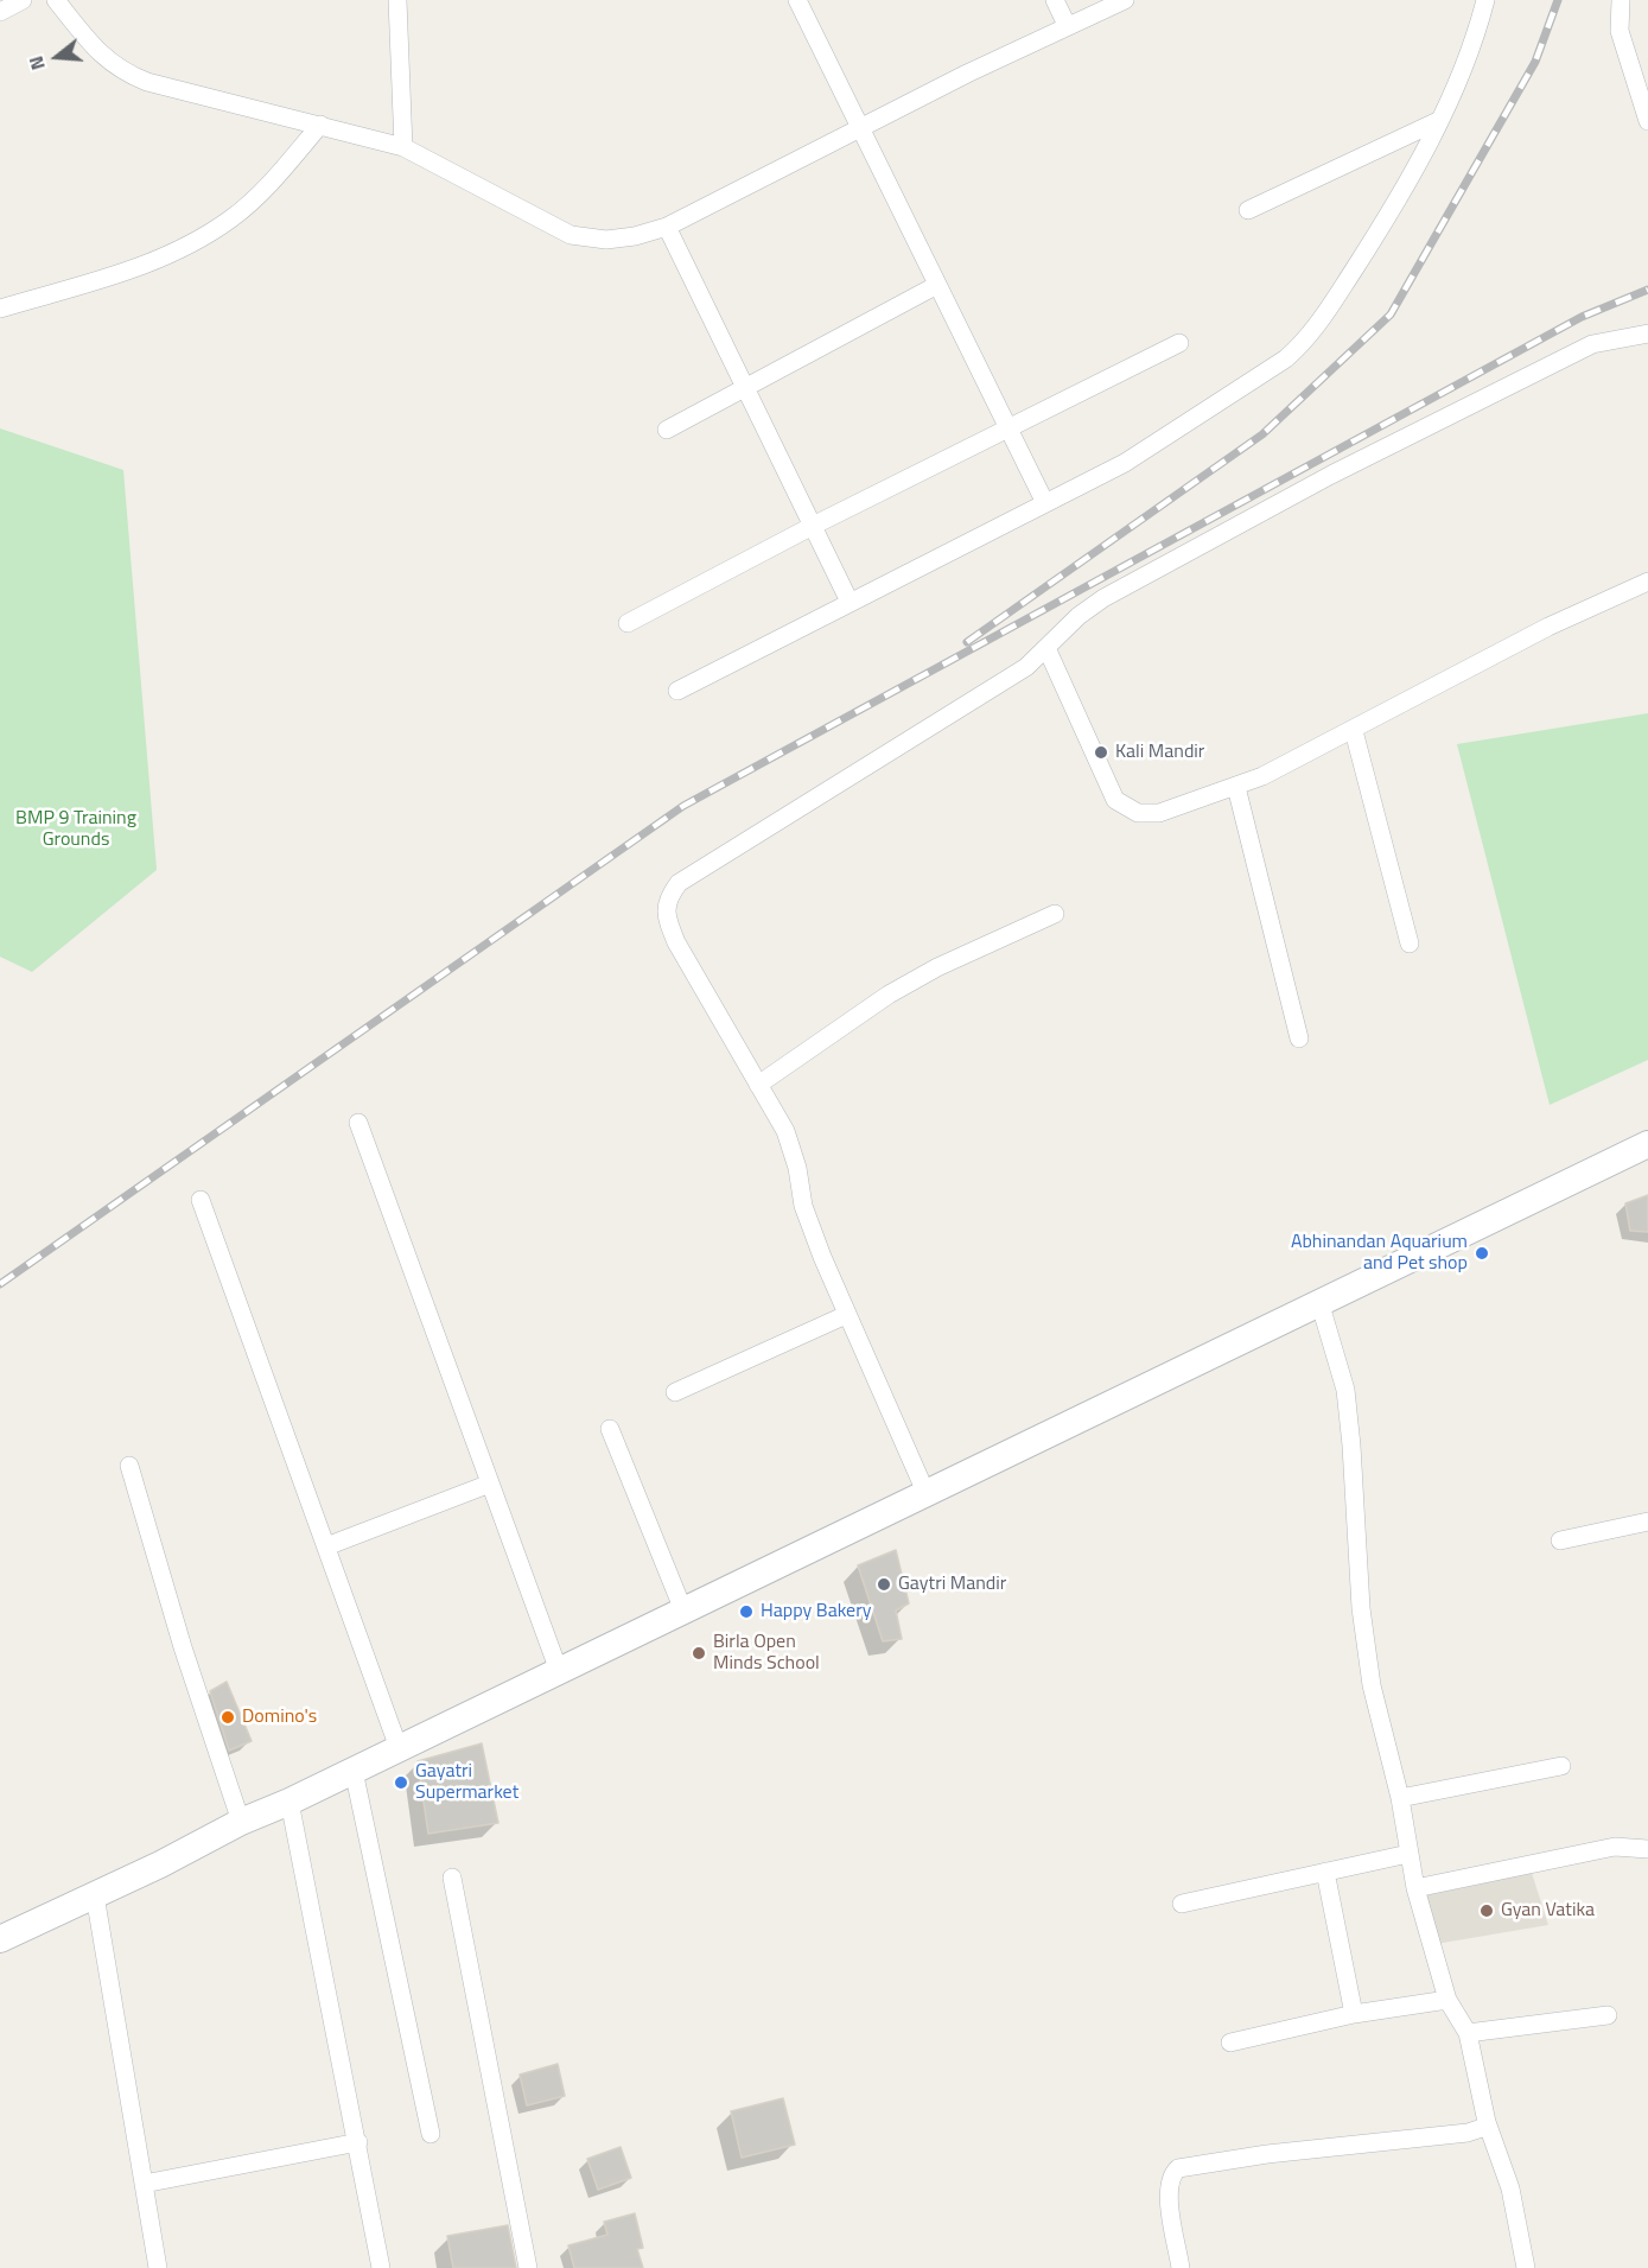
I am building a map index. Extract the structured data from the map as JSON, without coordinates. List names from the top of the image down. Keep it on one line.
{"parks":["BMP 9 Training Grounds"],"places":["Kali Mandir","Abhinandan Aquarium and Pet shop","Gaytri Mandir","Happy Bakery","Birla Open Minds School","Domino's","Gayatri Supermarket","Gyan Vatika"],"north":"left"}
